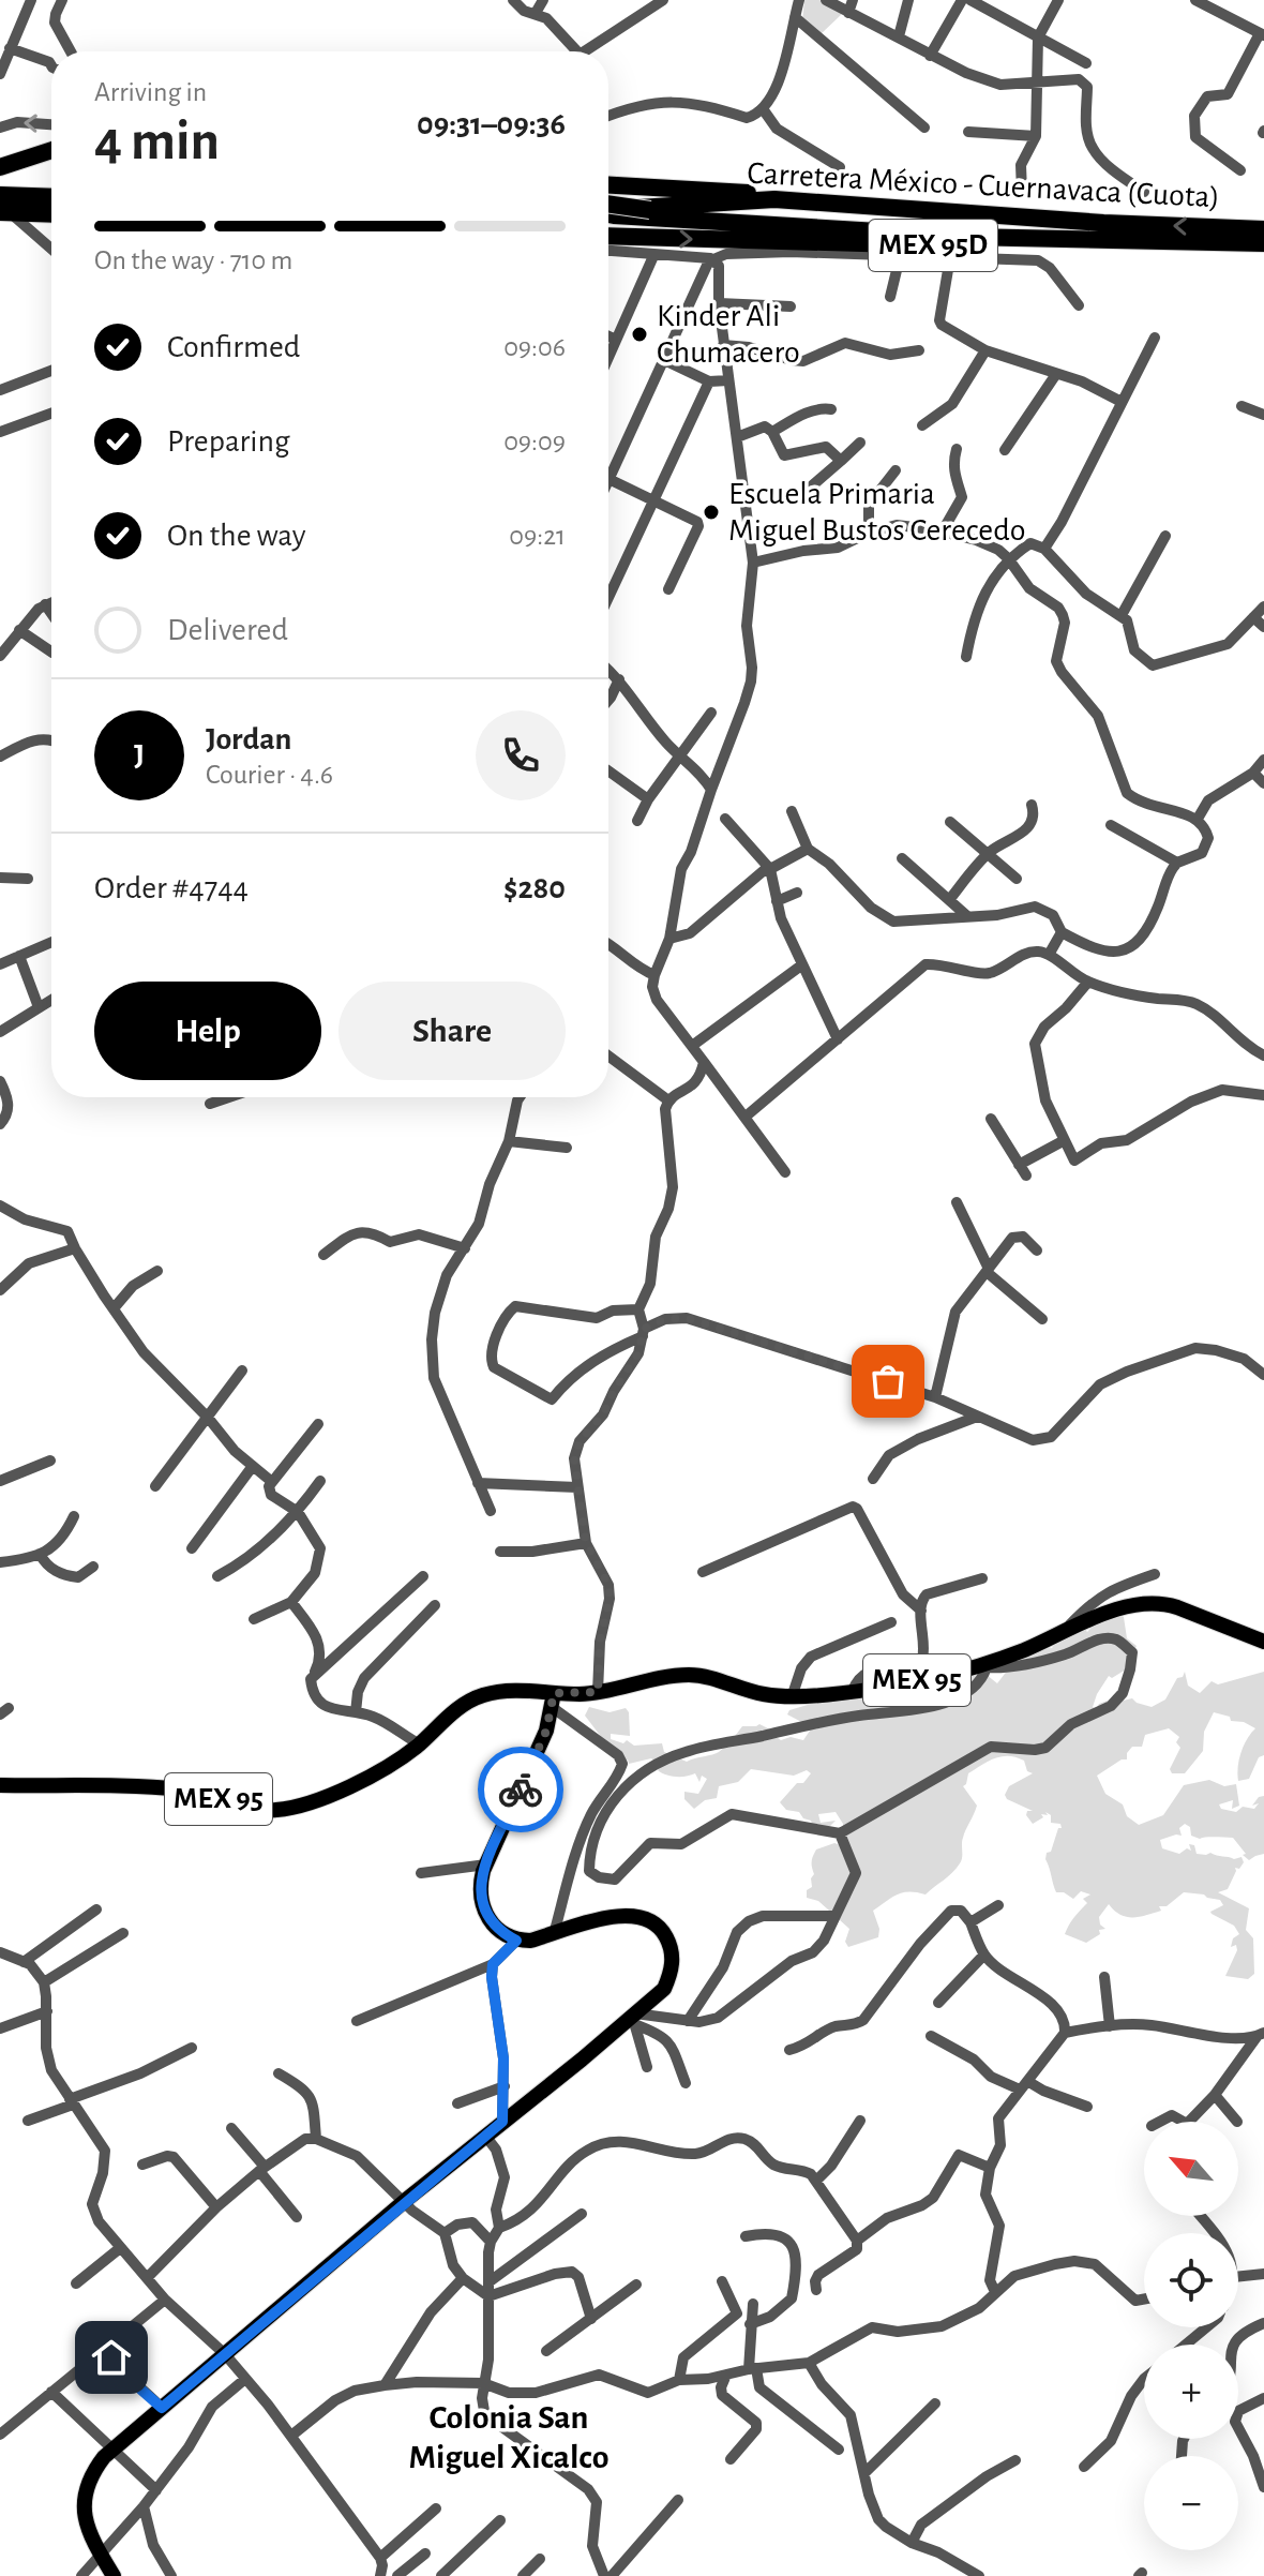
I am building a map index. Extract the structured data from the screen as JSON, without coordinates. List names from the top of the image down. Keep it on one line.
{"streets":{"highway":["Carretera México - Cuernavaca (Cuota)","MEX 95D"],"main road":["MEX 95"]},"districts":["Colonia San Miguel Xicalco"],"places":["Kinder Ali Chumacero","Escuela Primaria Miguel Bustos Cerecedo"],"north":"top left","page":{"heading":["4 min","Arriving in","09:31–09:36"],"panel":["Jordan","Courier · 4.6","Order #4744","$280"],"bar":"On the way · 710 m","list":[["Confirmed","09:06"],["Preparing","09:09"],["On the way","09:21"],"Delivered"],"round":"J","buttons":["Help","Share"],"map_buttons":["+","−"]}}
